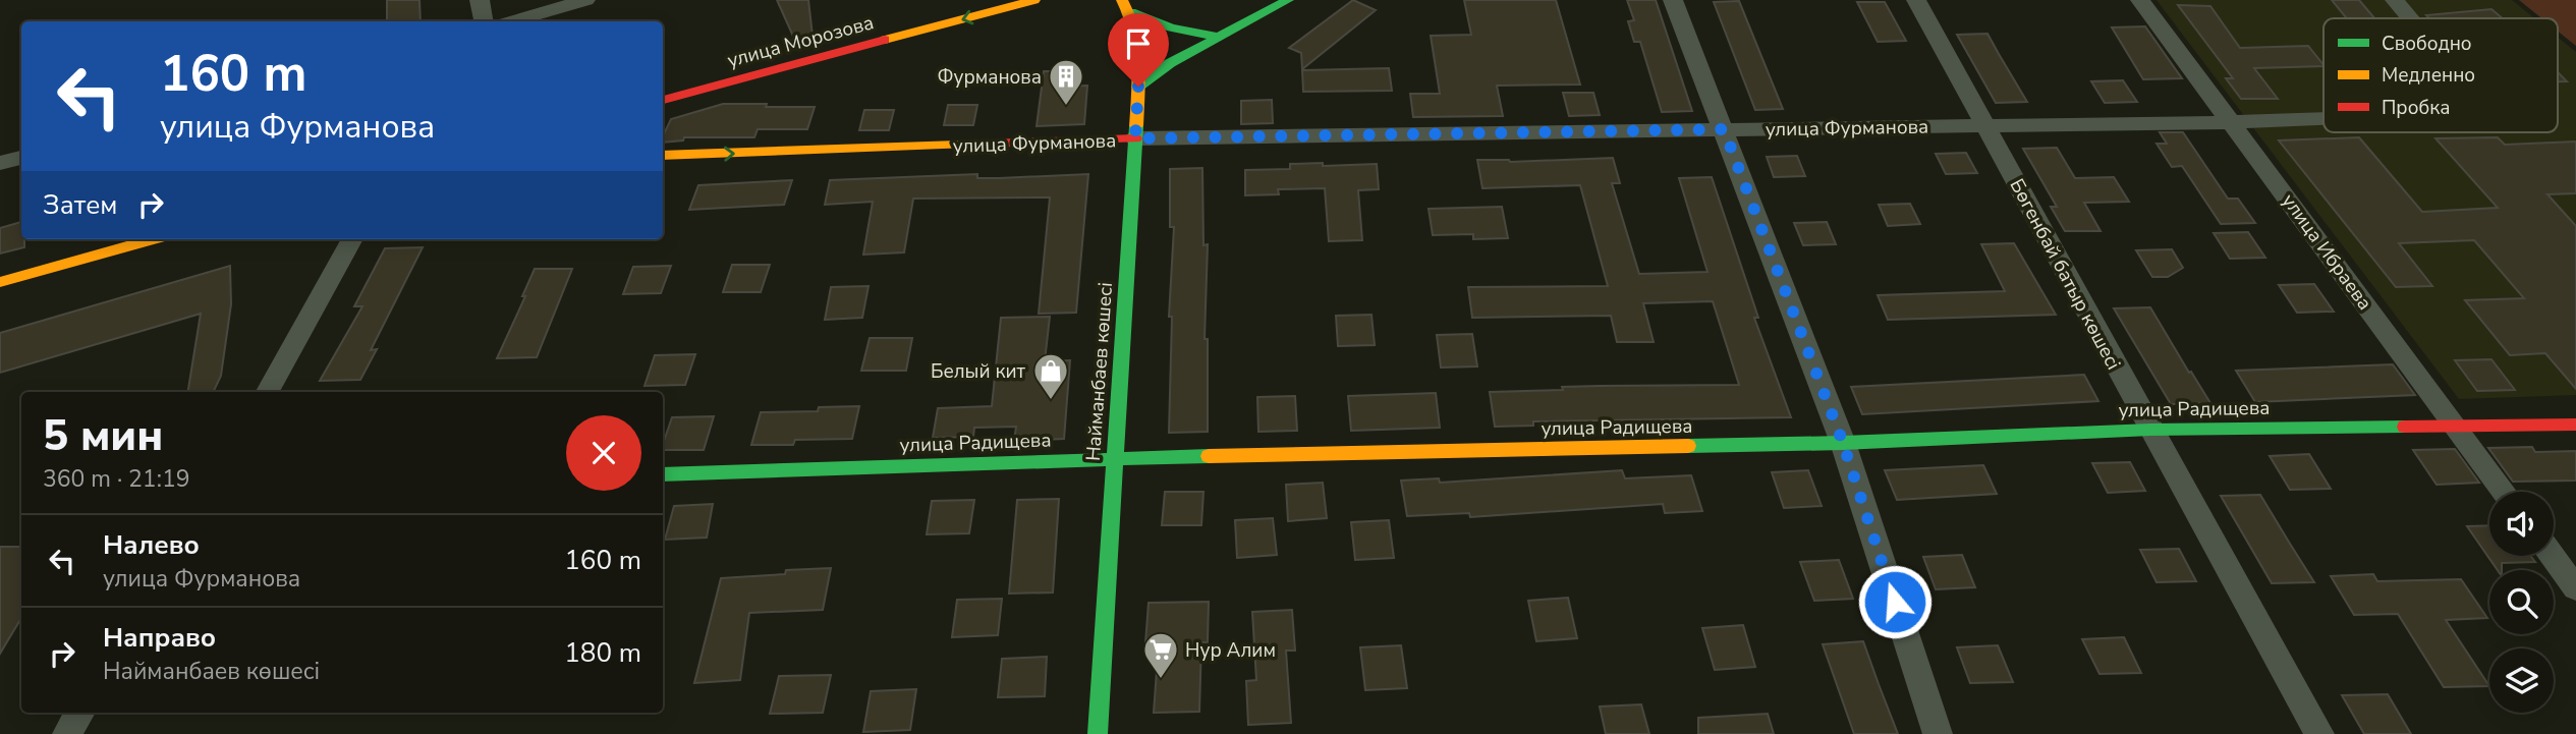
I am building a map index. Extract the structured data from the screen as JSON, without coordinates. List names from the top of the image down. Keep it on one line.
{"streets":{"main road":["улица Морозова","улица Фурманова","Найманбаев көшесі","улица Радищева"],"street":["улица Ибраева","Бөгенбай батыр көшесі"]},"crossings":[["улица Фурманова","улица Ибраева"],["улица Фурманова","Бөгенбай батыр көшесі"],["улица Фурманова","Найманбаев көшесі"],["улица Ибраева","улица Радищева"],["Бөгенбай батыр көшесі","улица Радищева"],["Найманбаев көшесі","улица Радищева"]],"one_way":["улица Морозова"],"places":{"building":["Фурманова"],"shop":["Белый кит"],"supermarket":["Нур Алим"]},"legend":["Свободно","Медленно","Пробка"],"page":{"turn":["160 m","улица Фурманова"],"then":"Затем","heading":["5 мин","360 m · 21:19"],"list":[{"name":"Налево","note":"улица Фурманова","value":"160 m"},{"name":"Направо","note":"Найманбаев көшесі","value":"180 m"}]}}
